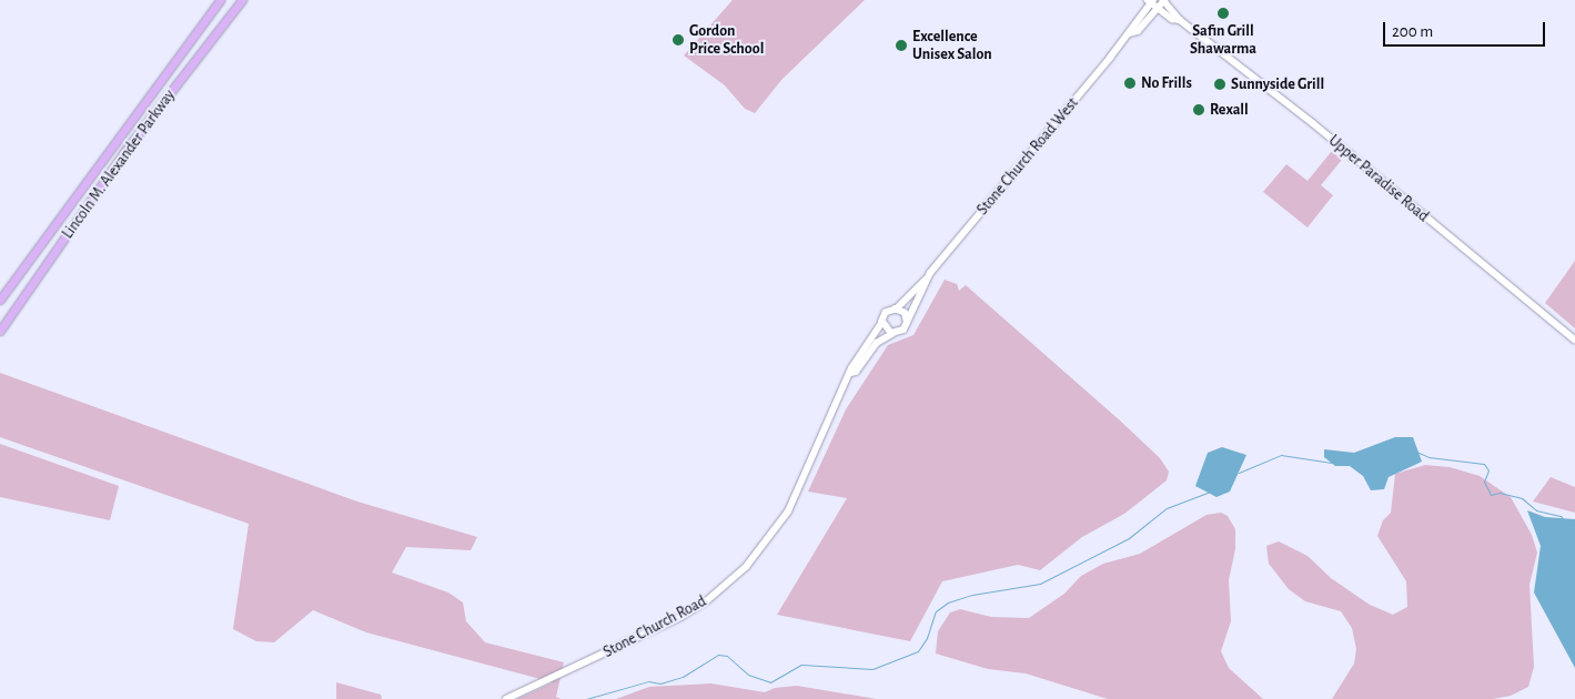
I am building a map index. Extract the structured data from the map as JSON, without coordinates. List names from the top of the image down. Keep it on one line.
{"streets":{"highway":["Lincoln M. Alexander Parkway"],"main road":["Stone Church Road West","Upper Paradise Road","Stone Church Road"]},"crossings":[["Stone Church Road West","Upper Paradise Road"]],"places":["Safin Grill Shawarma","Gordon Price School","Excellence Unisex Salon","No Frills","Sunnyside Grill","Rexall"],"scale_bar":"200 m"}
